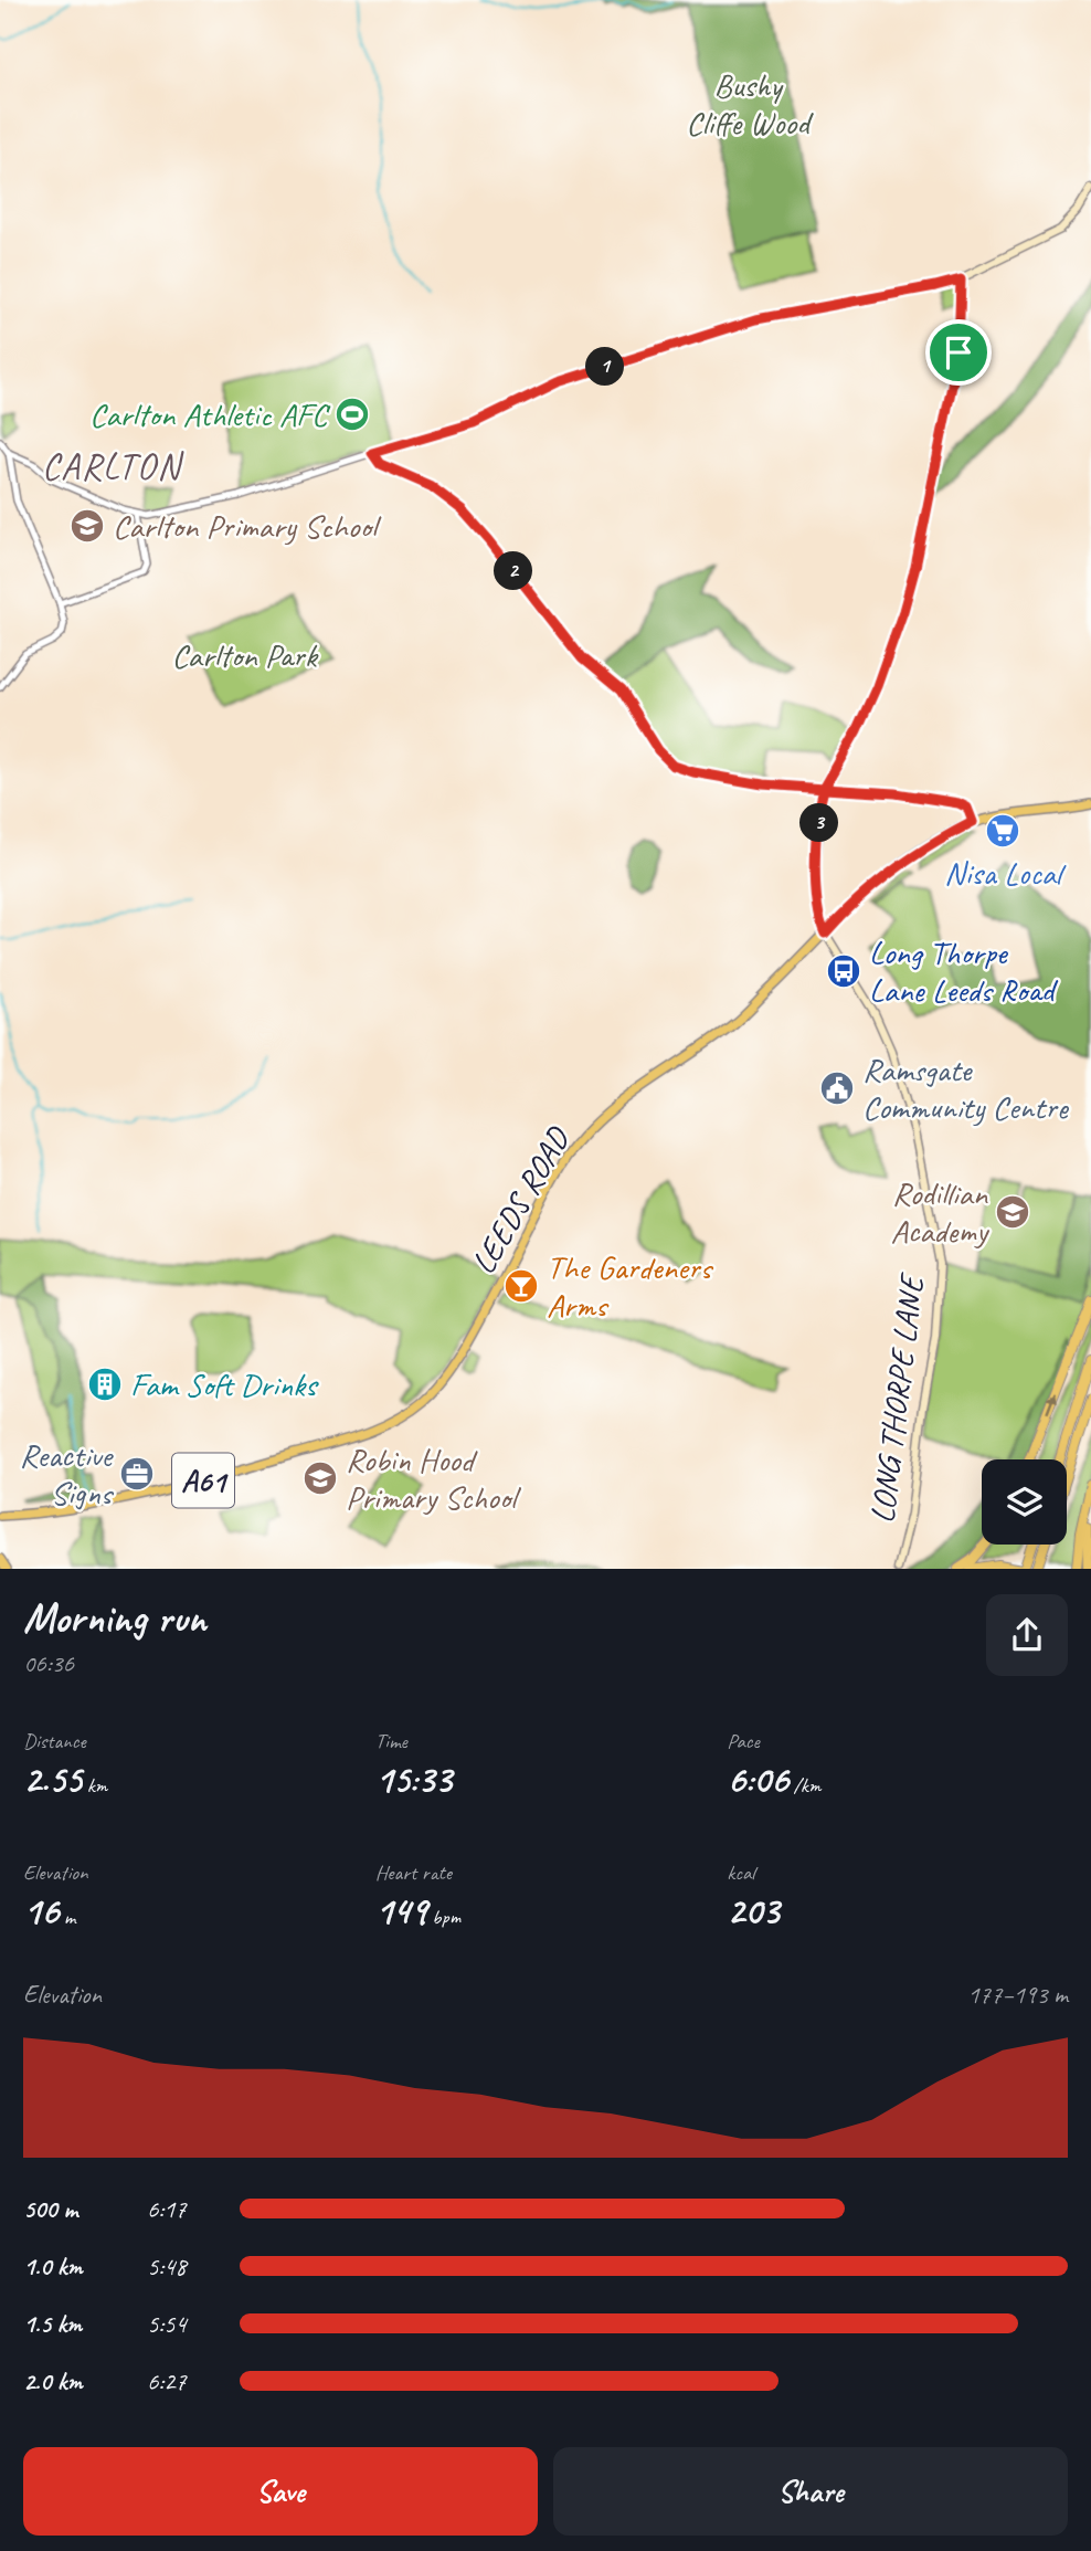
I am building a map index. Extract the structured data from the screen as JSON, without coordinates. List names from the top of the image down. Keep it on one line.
{"streets":{"main road":["LEEDS ROAD","LONG THORPE LANE","A61"]},"crossings":[["LEEDS ROAD","LONG THORPE LANE"]],"districts":["CARLTON"],"parks":["Bushy Cliffe Wood","Carlton Park"],"places":{"sports":["Carlton Athletic AFC"],"school or university":["Carlton Primary School","Rodillian Academy","Robin Hood Primary School"],"supermarket":["Nisa Local"],"bus stop":["Long Thorpe Lane Leeds Road"],"public building":["Ramsgate Community Centre"],"bar":["The Gardeners Arms"],"building":["Fam Soft Drinks"],"office":["Reactive Signs"]},"page":{"pins":["1","2","3"],"heading":["Morning run","06:36"],"stats":[["Distance","2.55 km"],["Time","15:33"],["Pace","6:06 /km"],["Elevation","16 m"],["Heart rate","149 bpm"],["kcal","203"]],"chart":["Elevation","177–193 m"],"list":[{"name":"500 m","note":"6:17"},{"name":"1.0 km","note":"5:48"},{"name":"1.5 km","note":"5:54"},{"name":"2.0 km","note":"6:27"}],"buttons":["Save","Share"]}}
